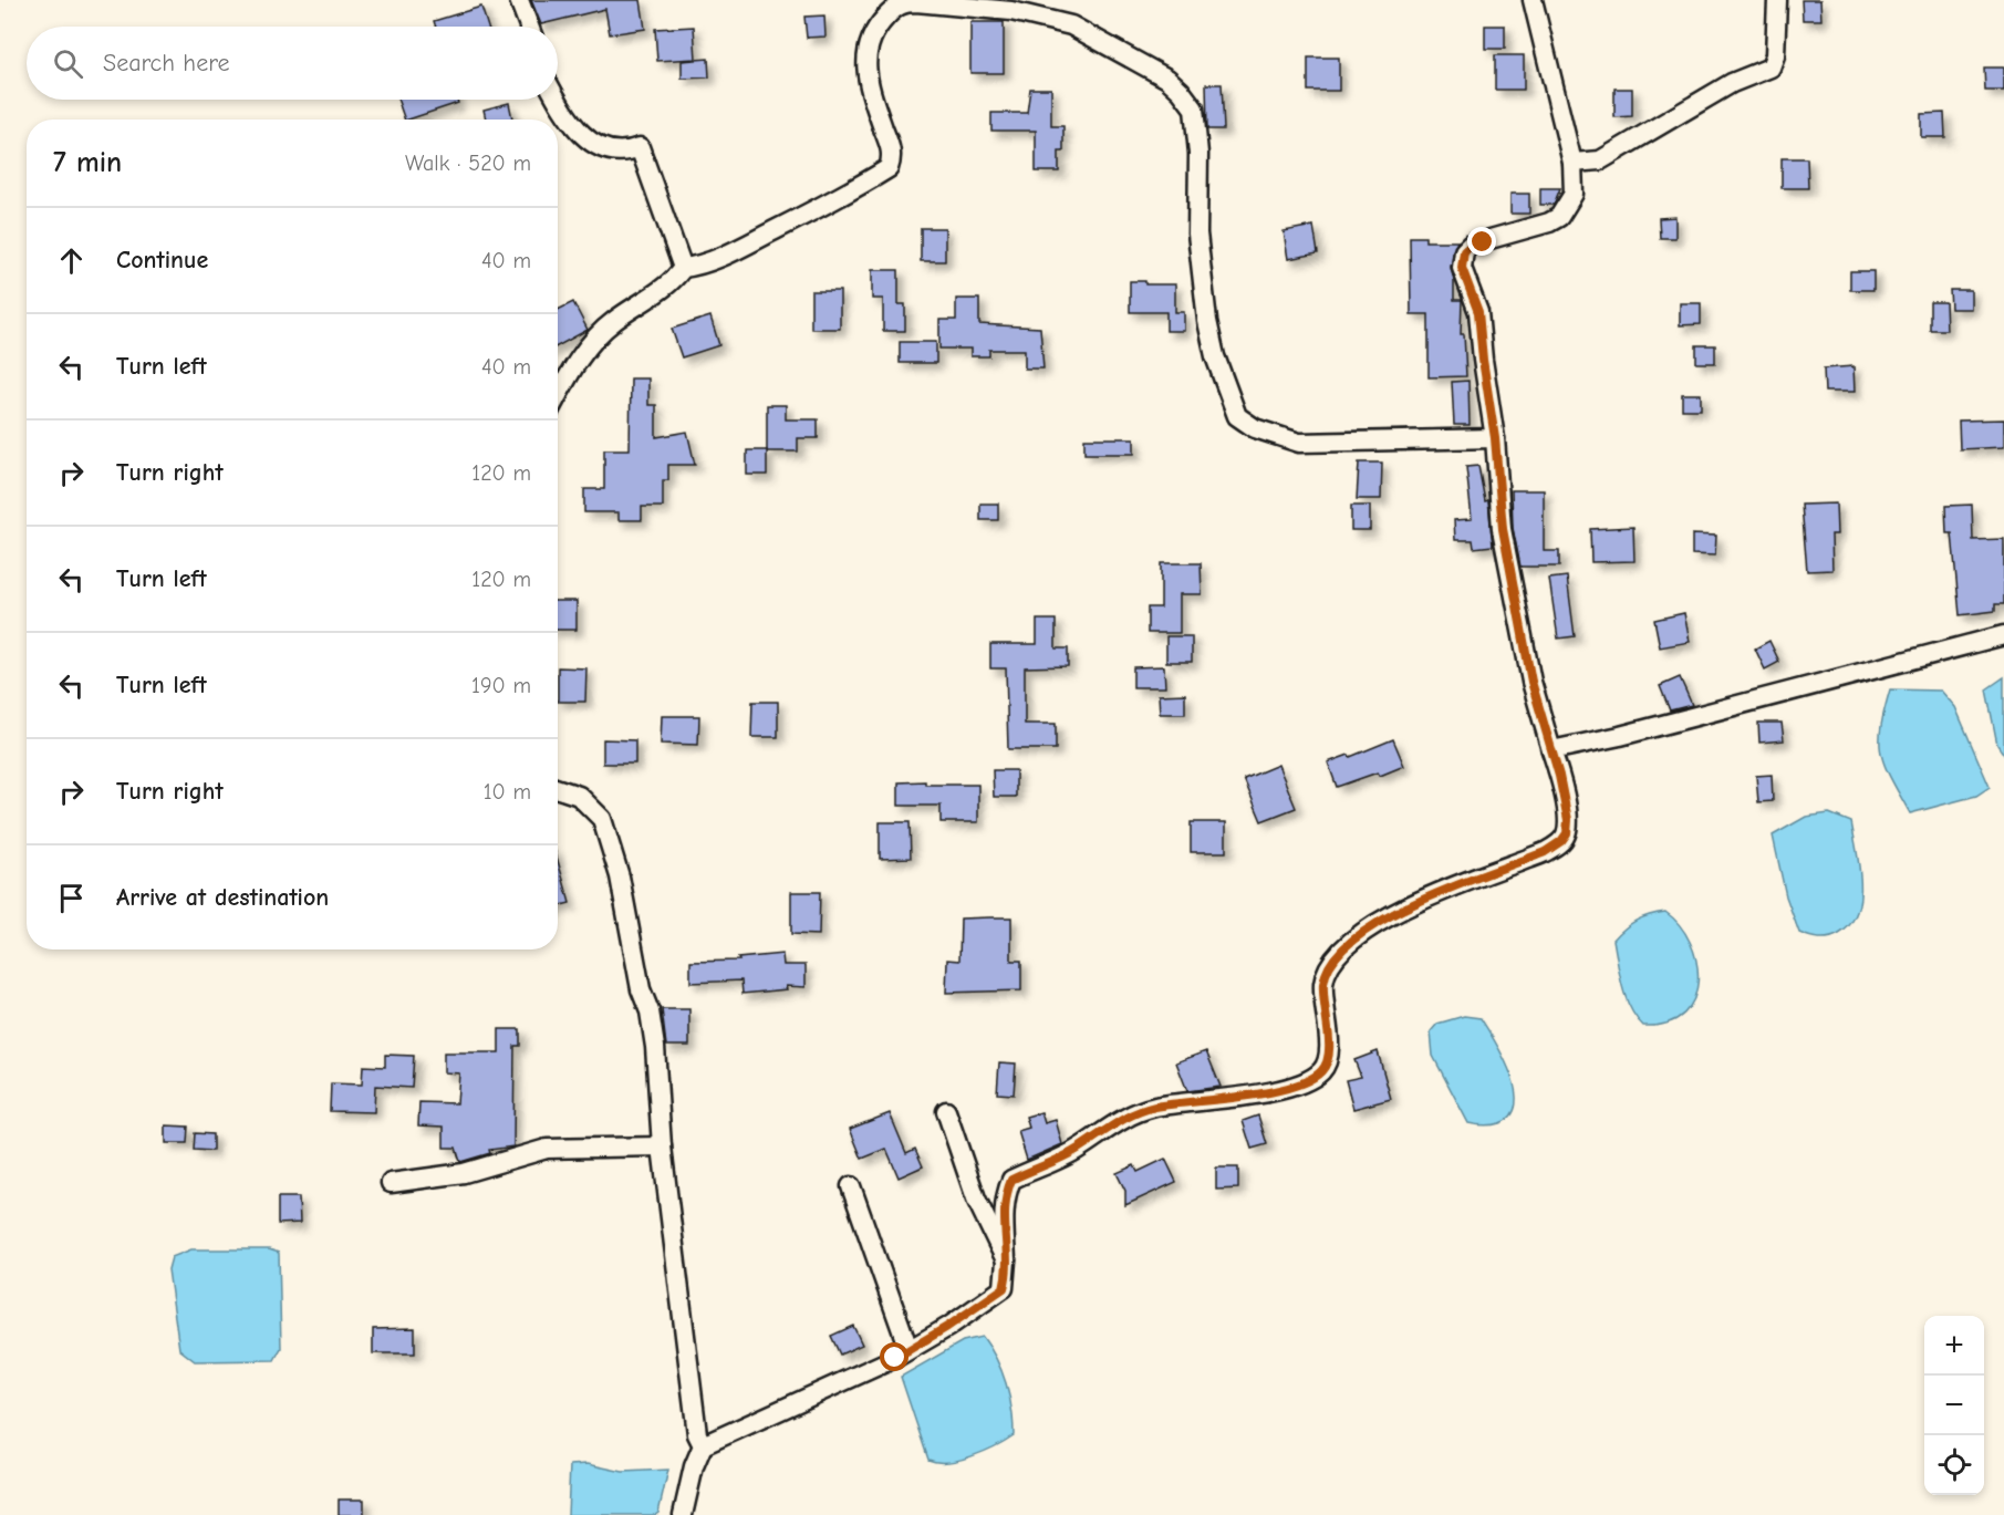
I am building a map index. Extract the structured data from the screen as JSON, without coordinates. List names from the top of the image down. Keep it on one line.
{"page":{"search":"Search here","heading":["7 min","Walk · 520 m"],"list":[["Continue","40 m"],["Turn left","40 m"],["Turn right","120 m"],["Turn left","120 m"],["Turn left","190 m"],["Turn right","10 m"],"Arrive at destination"],"map_buttons":["+","−"]}}
